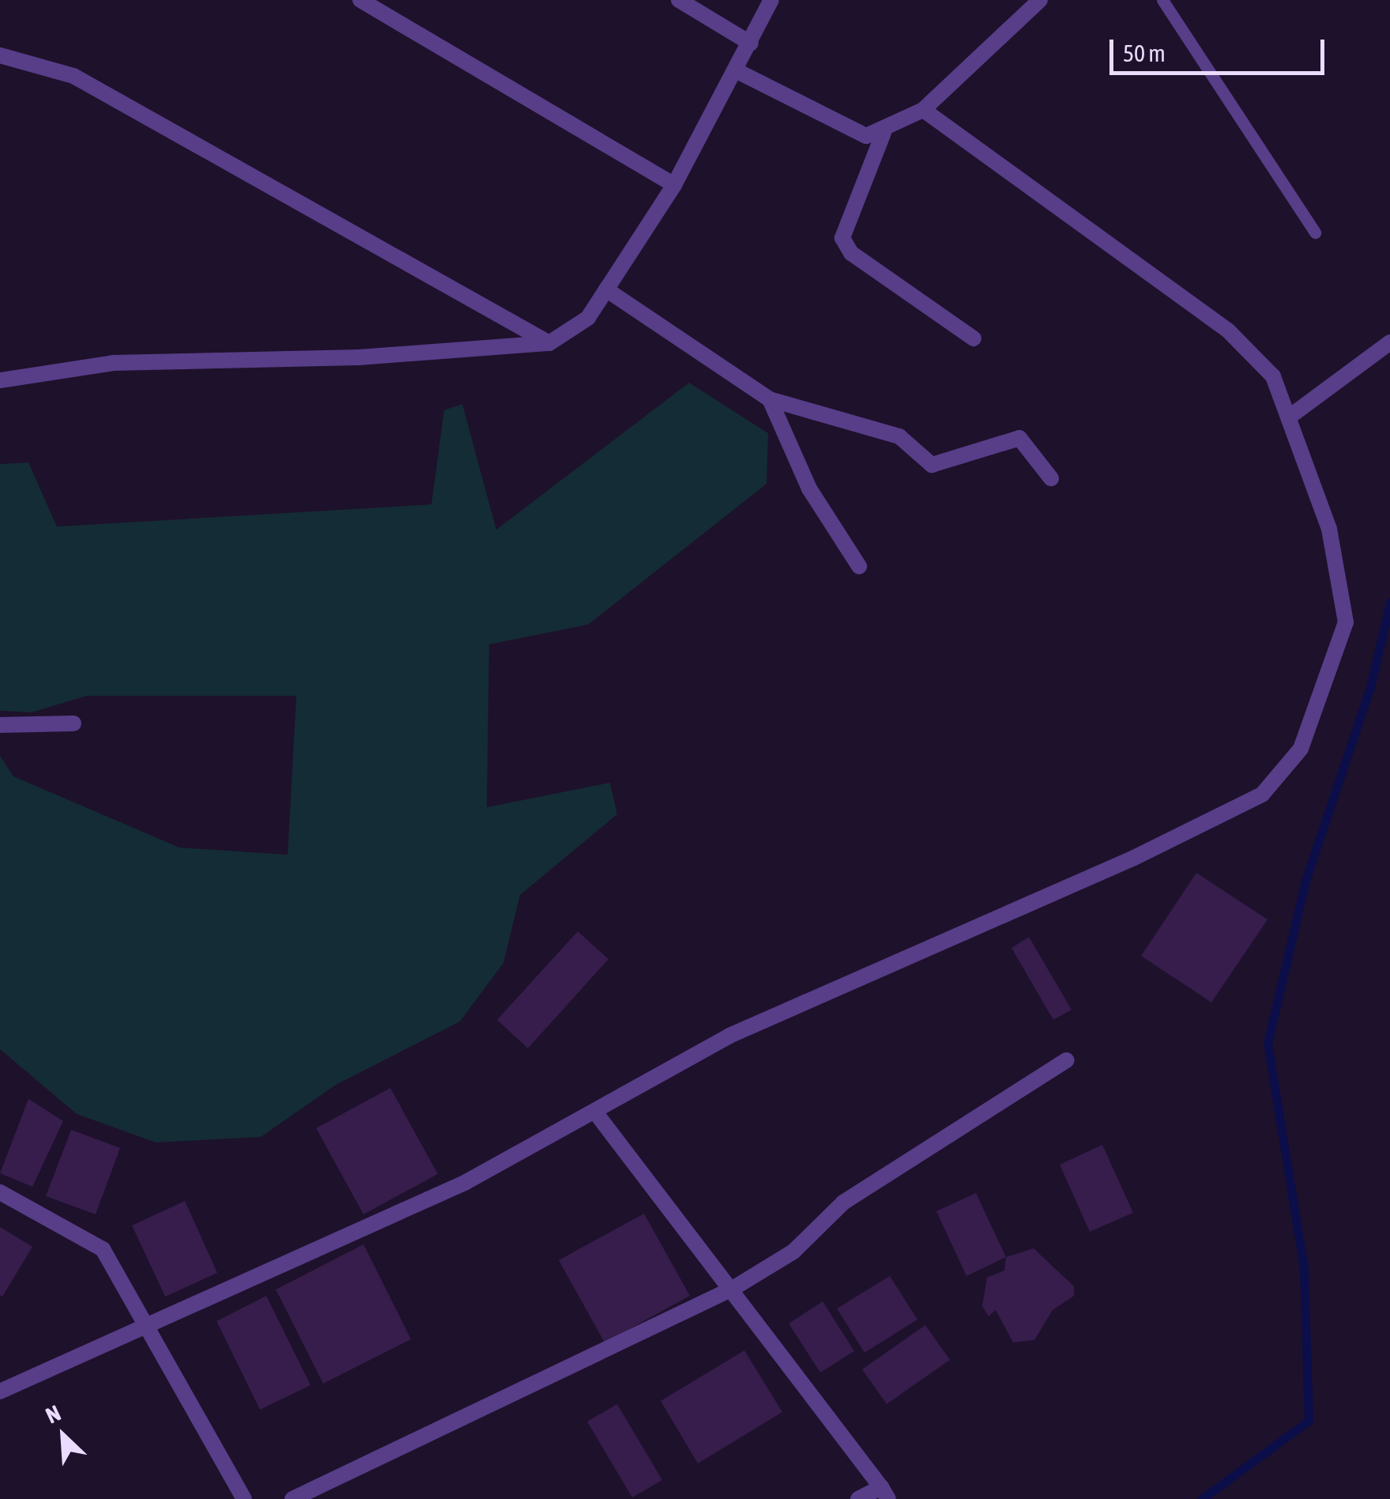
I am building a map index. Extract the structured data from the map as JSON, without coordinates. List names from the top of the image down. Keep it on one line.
{"scale_bar":"50 m","north":"top left"}
